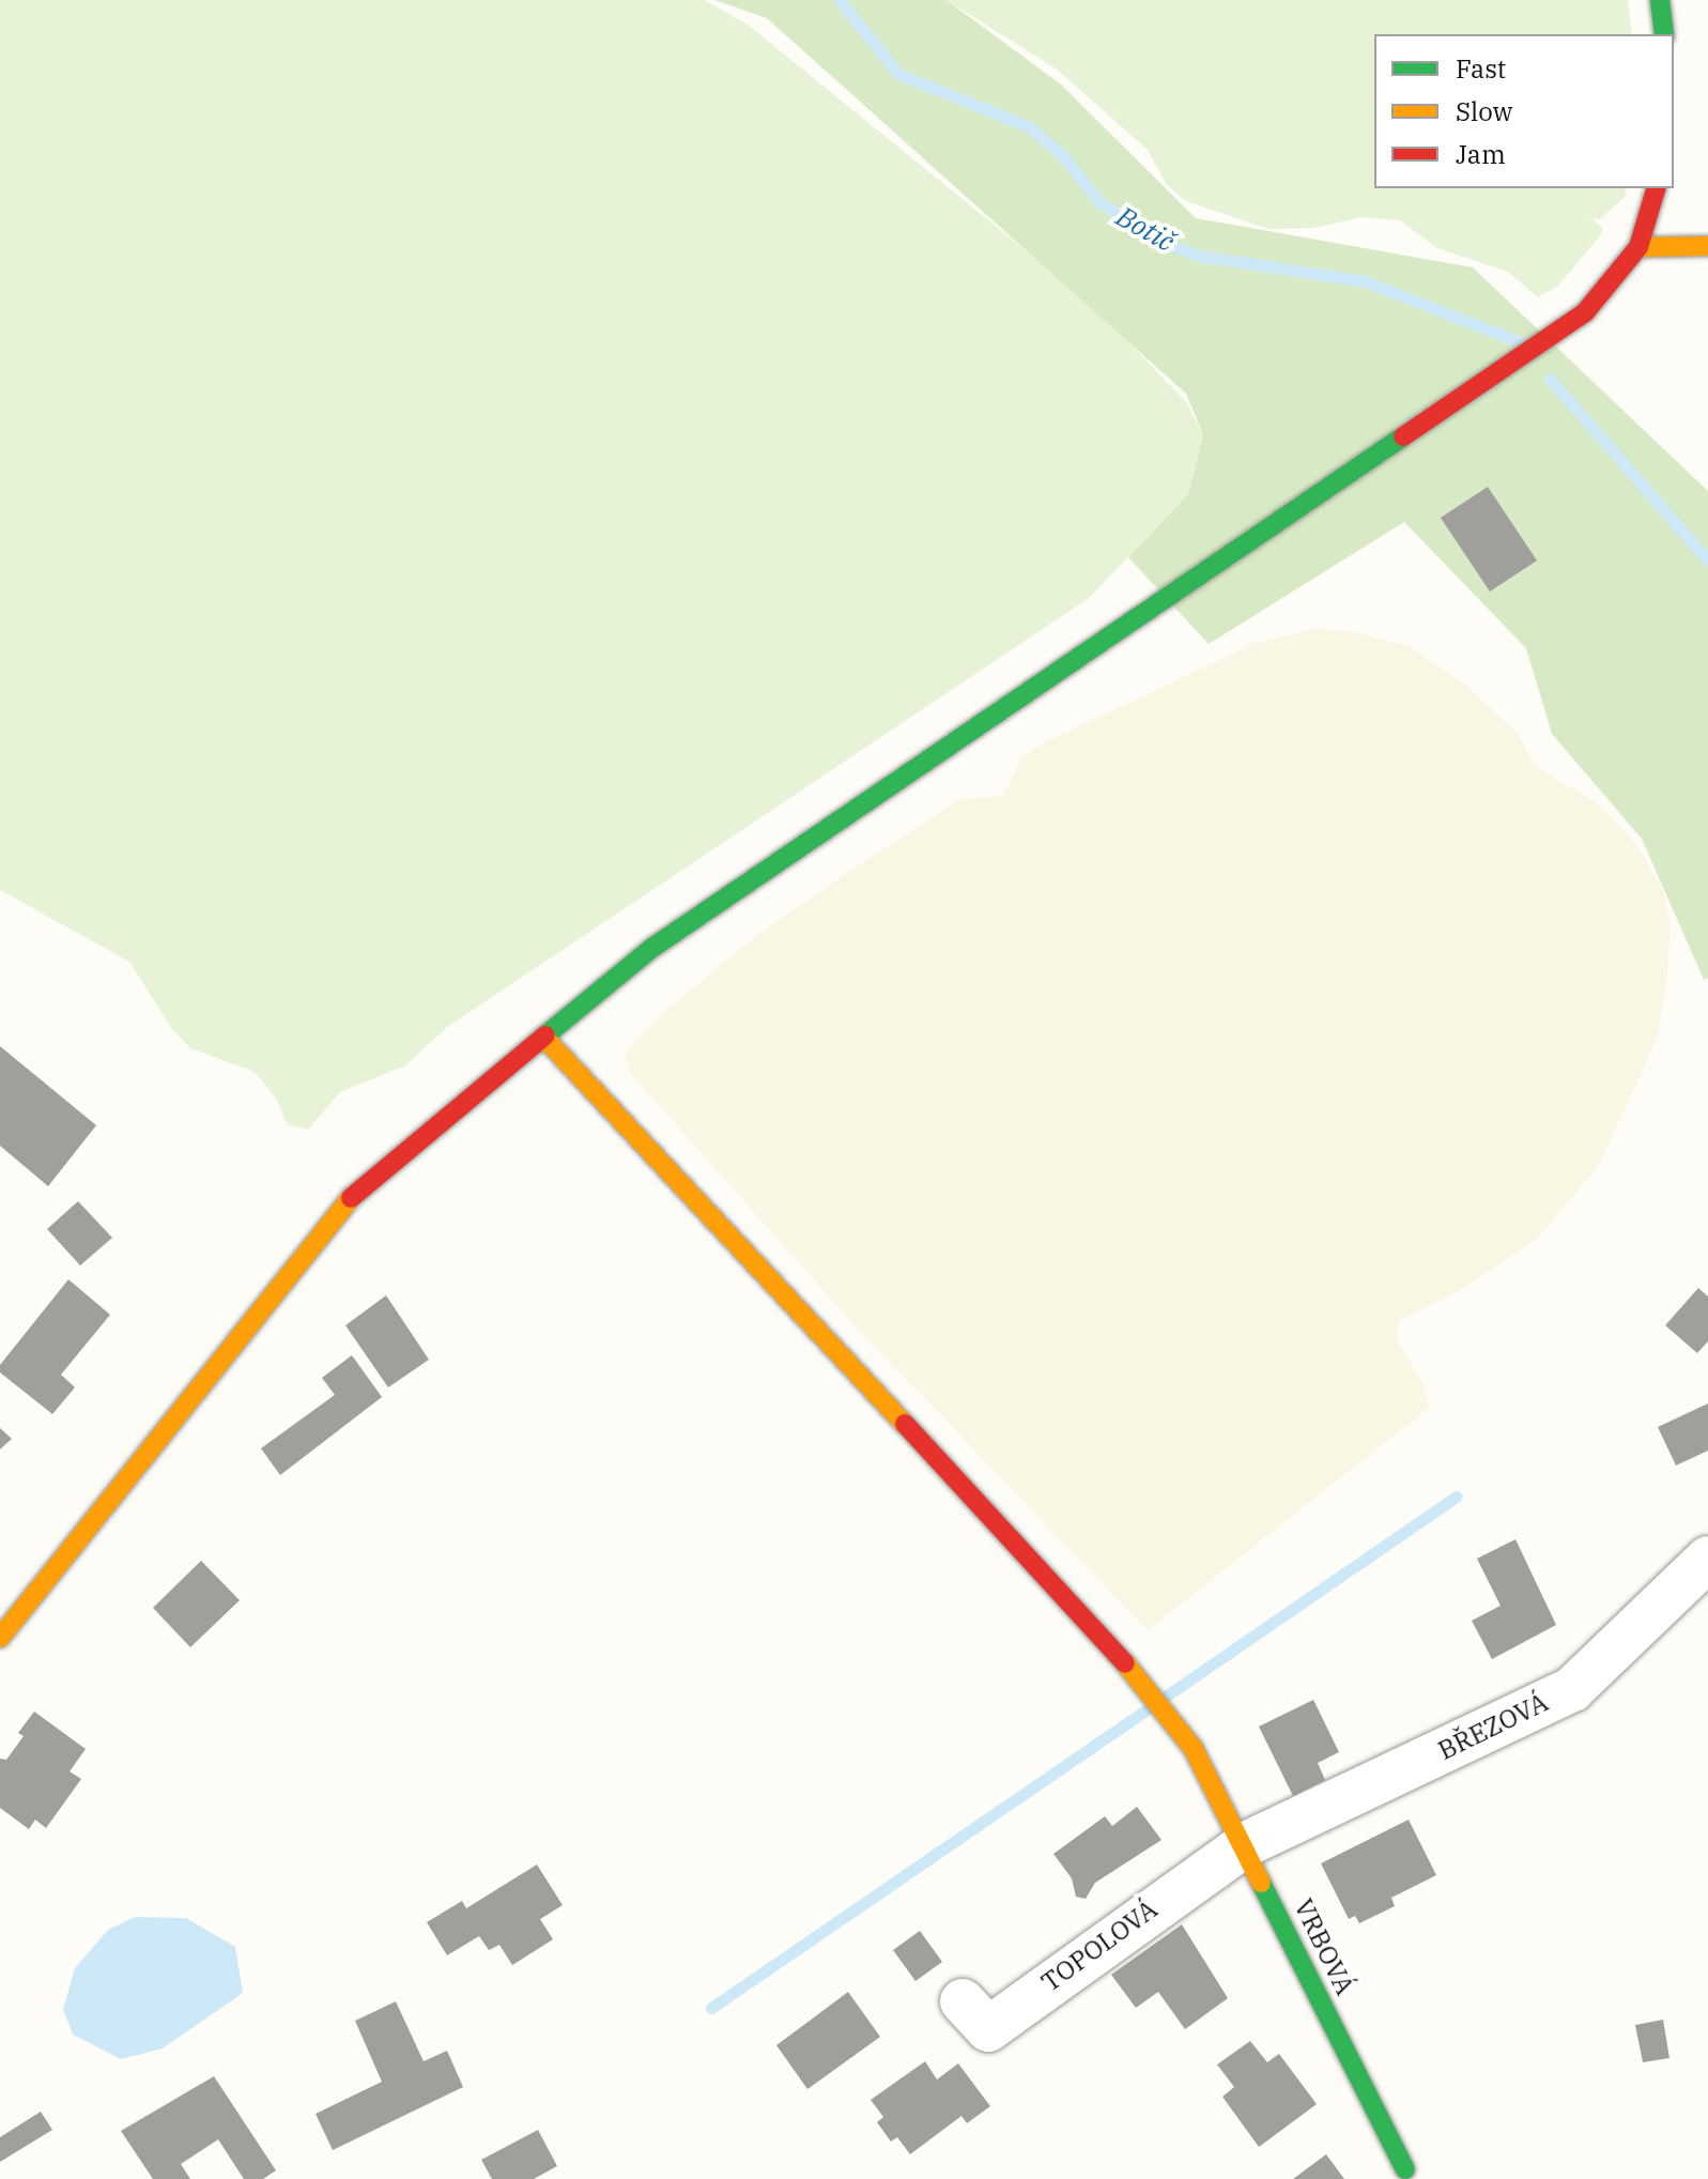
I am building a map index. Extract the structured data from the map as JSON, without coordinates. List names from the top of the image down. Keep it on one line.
{"streets":{"street":["BŘEZOVÁ","TOPOLOVÁ","VRBOVÁ"]},"crossings":[["BŘEZOVÁ","TOPOLOVÁ"],["BŘEZOVÁ","VRBOVÁ"],["TOPOLOVÁ","VRBOVÁ"]],"water":["Botič"],"legend":["Fast","Slow","Jam"]}
